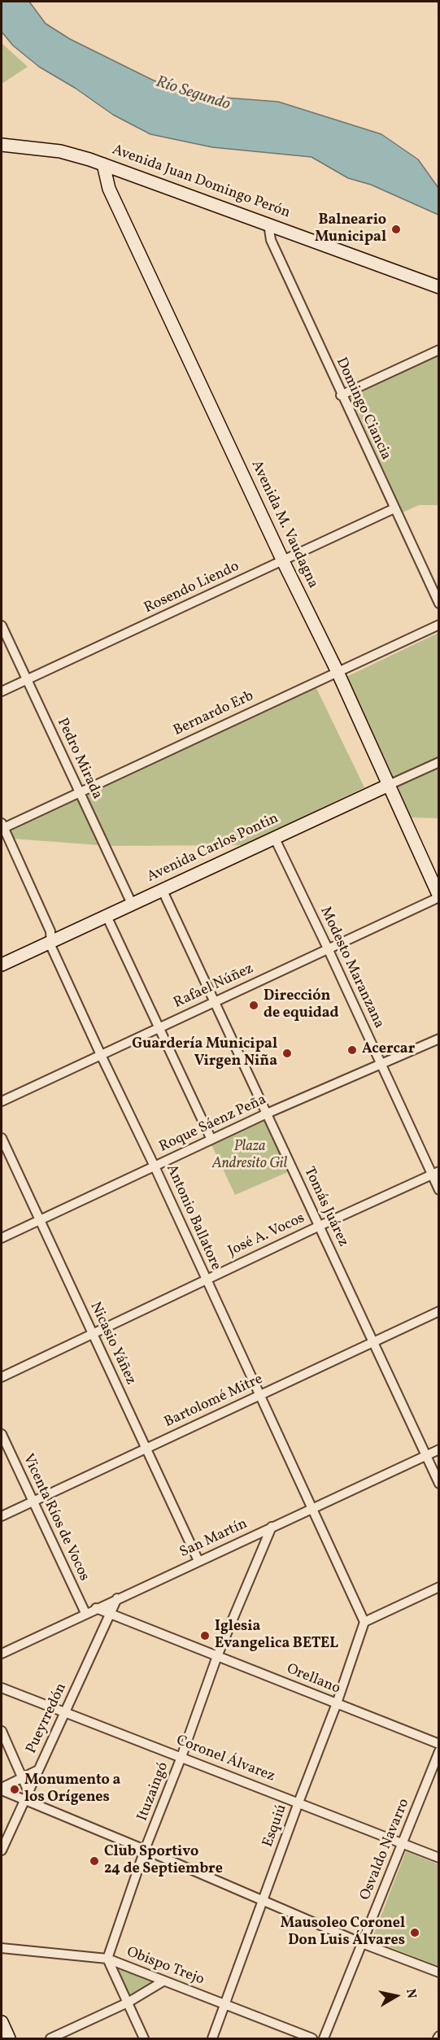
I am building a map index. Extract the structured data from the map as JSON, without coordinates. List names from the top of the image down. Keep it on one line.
{"streets":{"main road":["Avenida Juan Domingo Perón","Avenida M. Vaudagna","Avenida Carlos Pontin"],"street":["Domingo Ciancia","Rosendo Liendo","Bernardo Erb","Pedro Mirada","Modesto Maranzana","Rafael Núñez","Roque Sáenz Peña","Tomás Juárez","Antonio Ballatore","José A. Vocos","Nicasio Yáñez","Bartolomé Mitre","Vicenta Ríos de Vocos","San Martín","Orellano","Pueyrredón","Coronel Álvarez","Ituzaingó","Esquiú","Osvaldo Navarro","Obispo Trejo"]},"crossings":[["Avenida Juan Domingo Perón","Domingo Ciancia"],["Avenida Juan Domingo Perón","Avenida M. Vaudagna"],["Domingo Ciancia","Rosendo Liendo"],["Avenida M. Vaudagna","Rosendo Liendo"],["Avenida M. Vaudagna","Bernardo Erb"],["Avenida M. Vaudagna","Avenida Carlos Pontin"],["Avenida M. Vaudagna","Rafael Núñez"],["Rosendo Liendo","Pedro Mirada"],["Bernardo Erb","Pedro Mirada"],["Bernardo Erb","Antonio Ballatore"],["Pedro Mirada","Avenida Carlos Pontin"],["Avenida Carlos Pontin","Modesto Maranzana"],["Avenida Carlos Pontin","Tomás Juárez"],["Avenida Carlos Pontin","Antonio Ballatore"],["Modesto Maranzana","Rafael Núñez"],["Modesto Maranzana","Roque Sáenz Peña"],["Modesto Maranzana","José A. Vocos"],["Rafael Núñez","Tomás Juárez"],["Rafael Núñez","Antonio Ballatore"],["Roque Sáenz Peña","Tomás Juárez"],["Roque Sáenz Peña","Antonio Ballatore"],["Roque Sáenz Peña","Nicasio Yáñez"],["Tomás Juárez","José A. Vocos"],["Tomás Juárez","Bartolomé Mitre"],["Tomás Juárez","San Martín"],["Antonio Ballatore","José A. Vocos"],["Antonio Ballatore","Bartolomé Mitre"],["Antonio Ballatore","San Martín"],["Antonio Ballatore","Esquiú"],["José A. Vocos","Nicasio Yáñez"],["Nicasio Yáñez","Bartolomé Mitre"],["Nicasio Yáñez","San Martín"],["Bartolomé Mitre","Vicenta Ríos de Vocos"],["Vicenta Ríos de Vocos","San Martín"],["San Martín","Orellano"],["San Martín","Pueyrredón"],["San Martín","Ituzaingó"],["Orellano","Pueyrredón"],["Orellano","Ituzaingó"],["Orellano","Esquiú"],["Pueyrredón","Coronel Álvarez"],["Coronel Álvarez","Ituzaingó"],["Coronel Álvarez","Esquiú"],["Coronel Álvarez","Osvaldo Navarro"],["Ituzaingó","Obispo Trejo"],["Esquiú","Obispo Trejo"]],"water":["Río Segundo"],"parks":["Plaza Andresito Gil"],"places":["Balneario Municipal","Dirección de equidad","Acercar","Guardería Municipal Virgen Niña","Iglesia Evangelica BETEL","Monumento a los Orígenes","Club Sportivo 24 de Septiembre","Mausoleo Coronel Don Luis Álvares"],"north":"right"}
